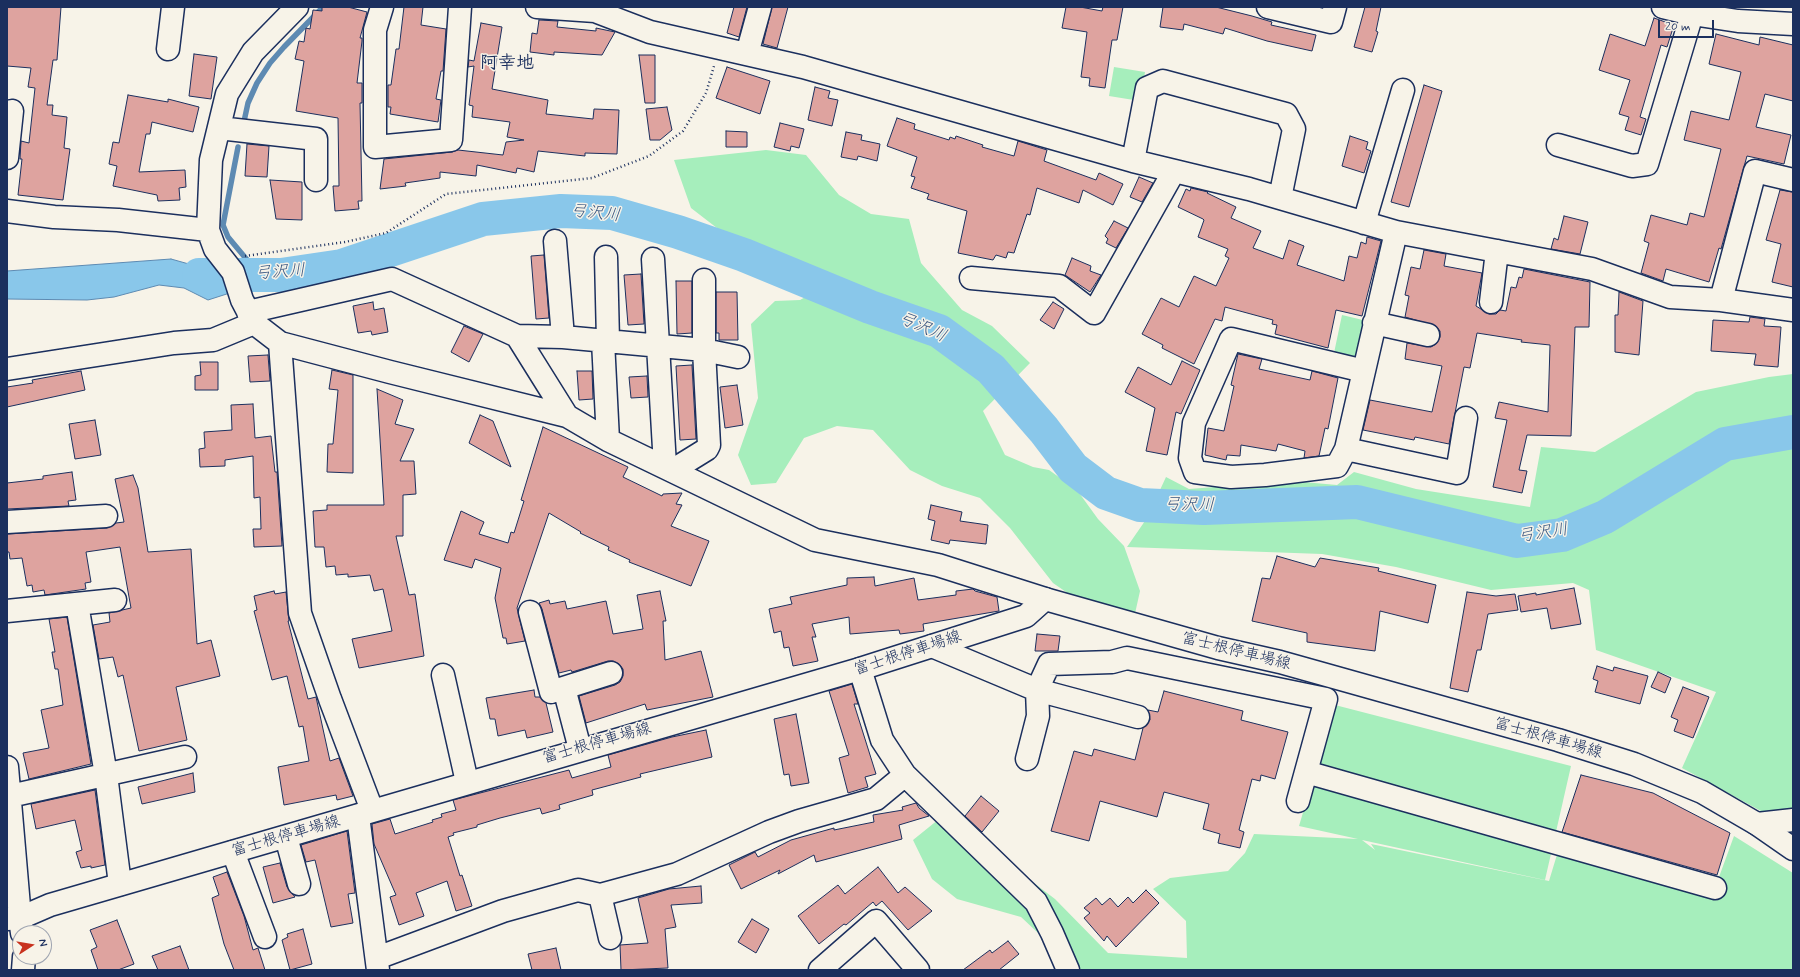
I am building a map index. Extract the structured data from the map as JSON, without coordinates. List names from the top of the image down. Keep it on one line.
{"streets":{"street":["富士根停車場線"]},"districts":["阿幸地"],"water":["弓沢川"],"scale_bar":"20 m","north":"right"}
